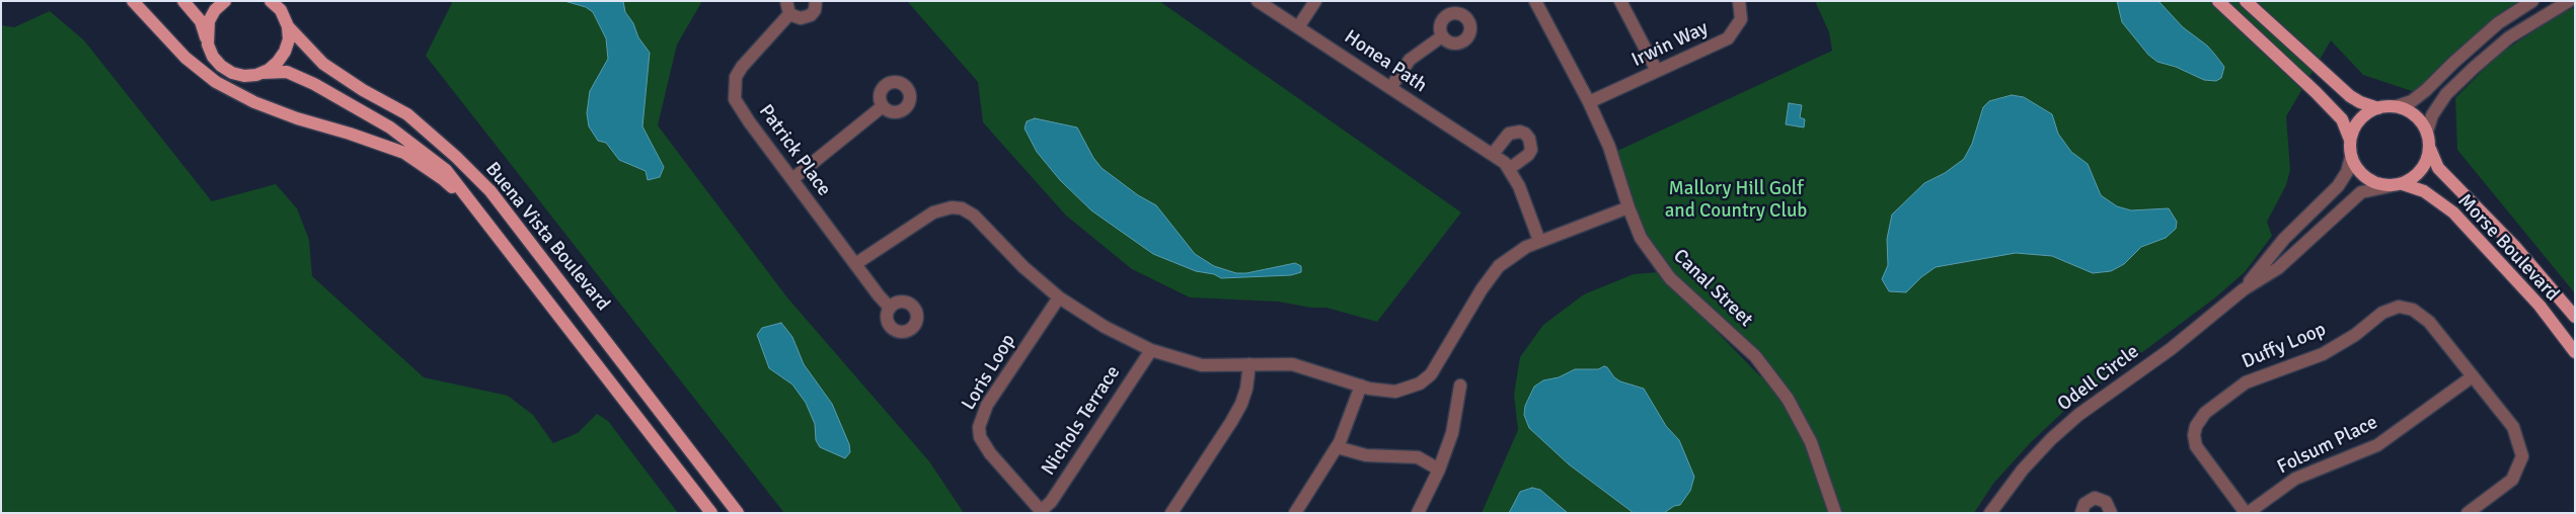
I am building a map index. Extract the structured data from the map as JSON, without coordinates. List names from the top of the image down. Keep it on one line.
{"streets":{"main road":["Buena Vista Boulevard","Morse Boulevard"],"street":["Irwin Way","Honea Path","Patrick Place","Canal Street","Duffy Loop","Loris Loop","Odell Circle","Nichols Terrace","Folsum Place"]},"crossings":[["Irwin Way","Canal Street"],["Morse Boulevard","Odell Circle"],["Duffy Loop","Folsum Place"],["Loris Loop","Nichols Terrace"]],"parks":["Mallory Hill Golf and Country Club"]}
